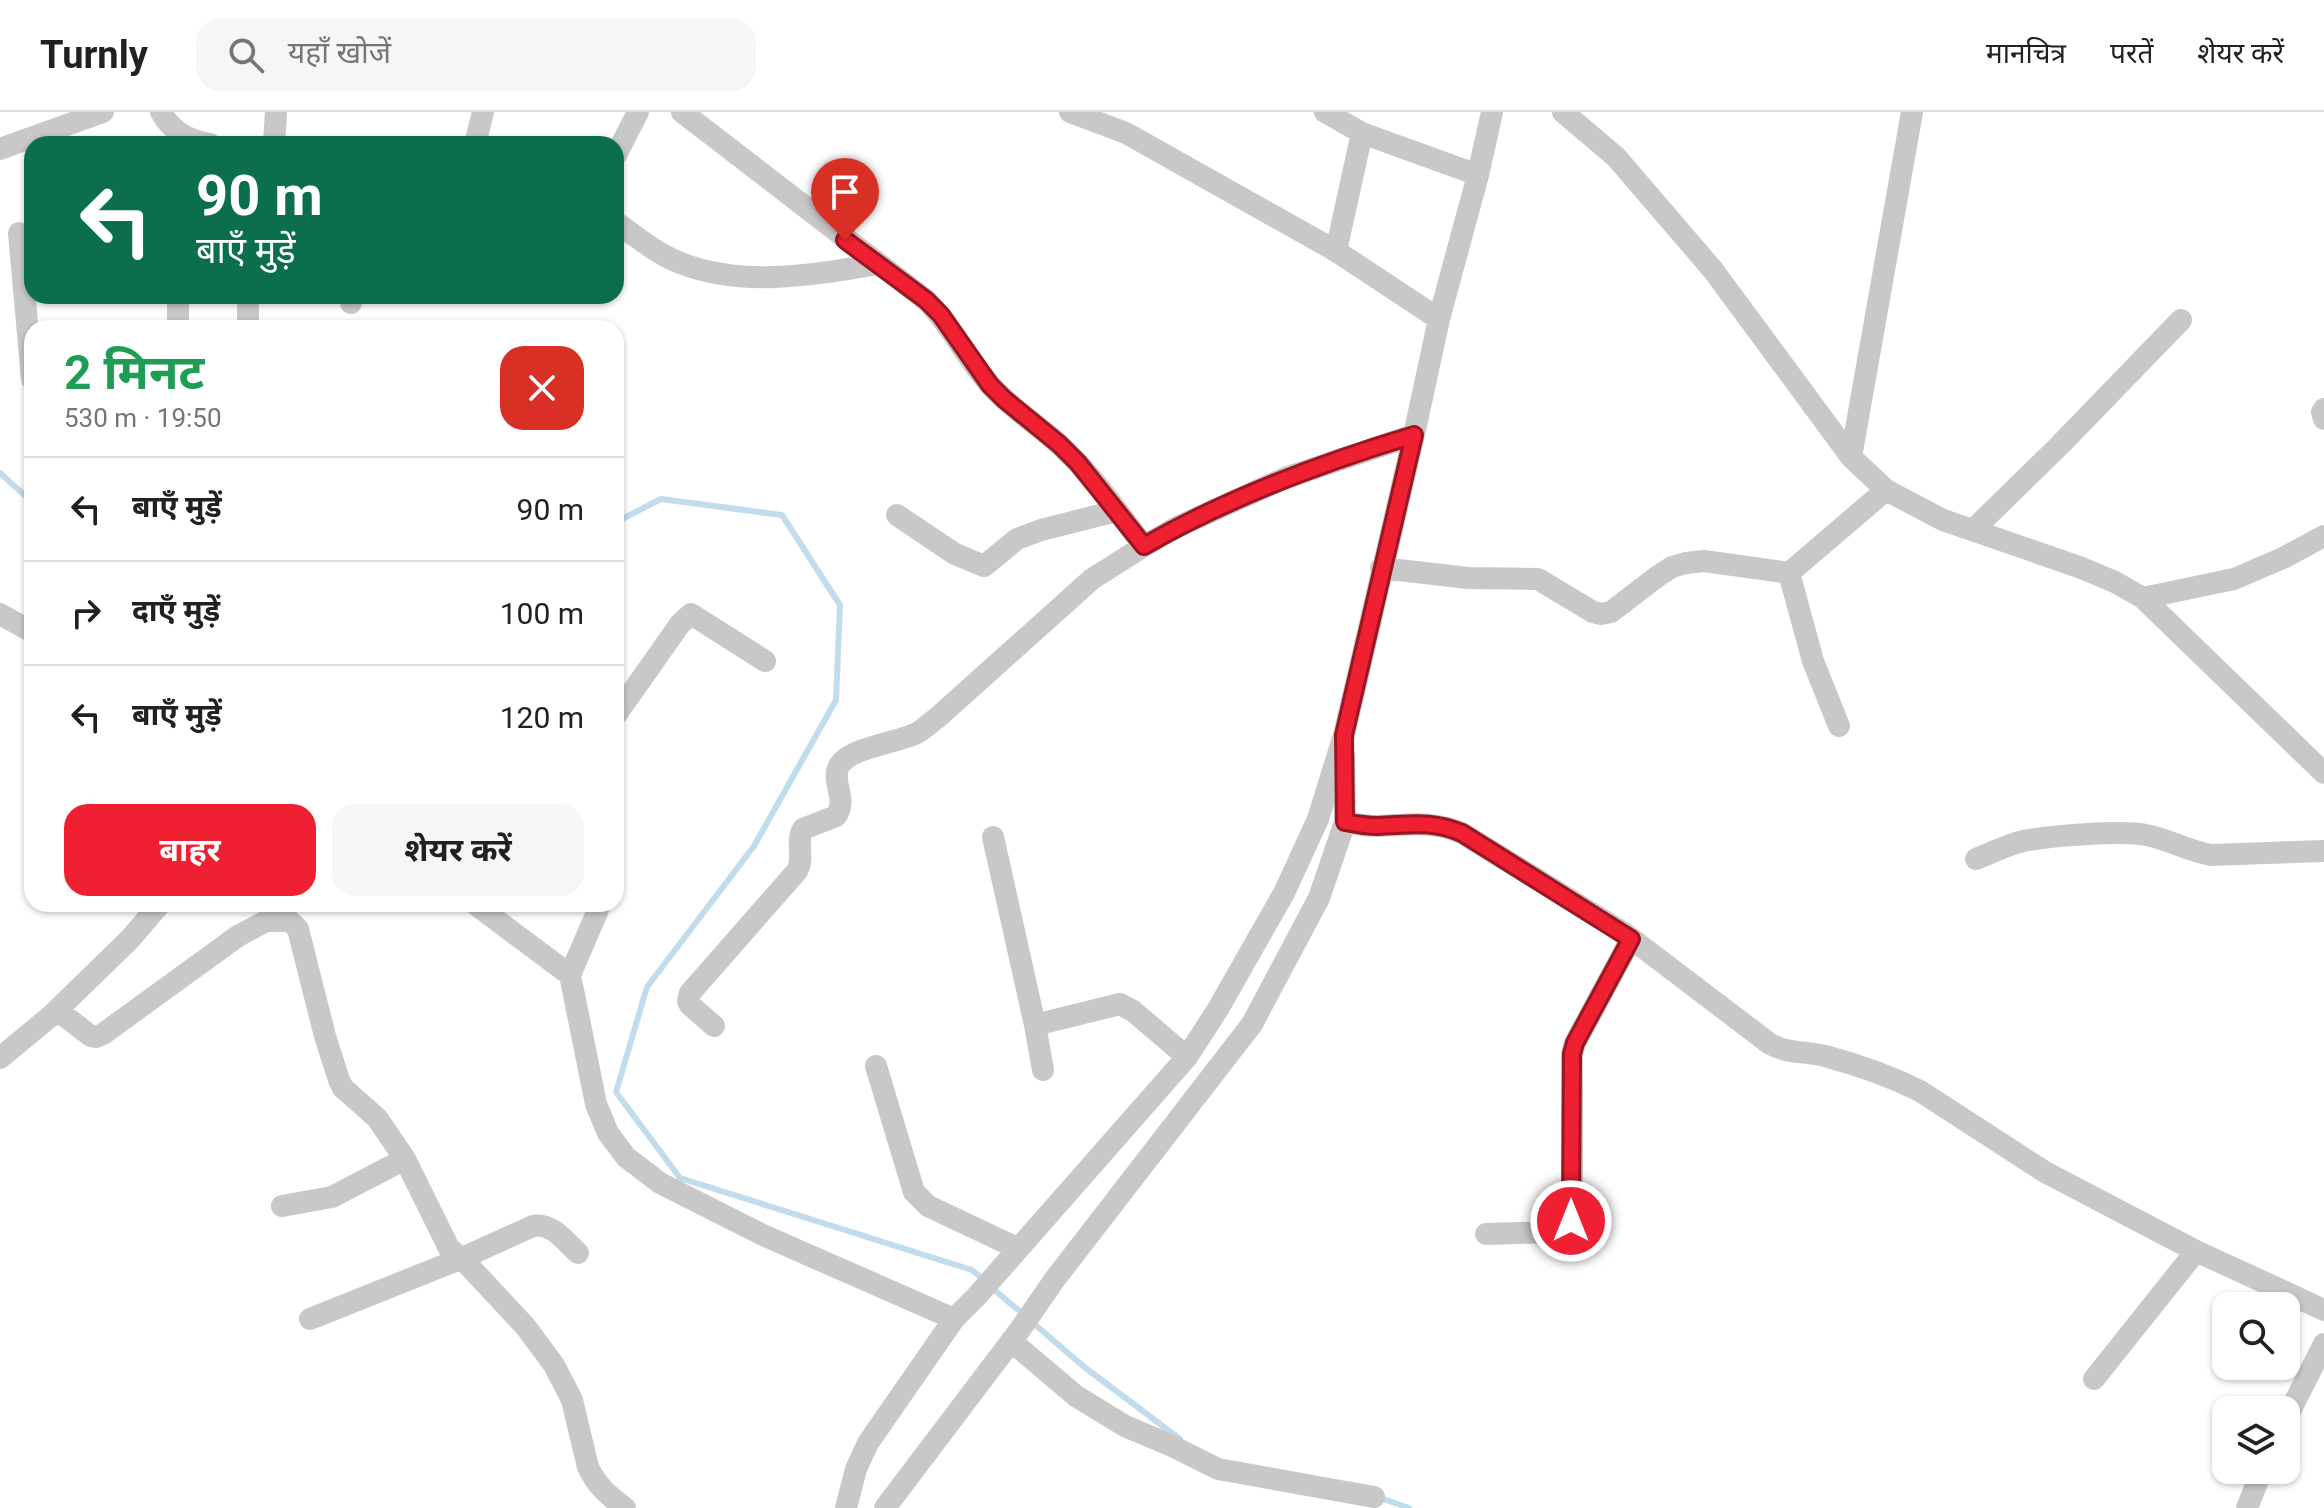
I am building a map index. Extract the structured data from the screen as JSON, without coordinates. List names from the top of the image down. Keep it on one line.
{"page":{"header":"Turnly","search":"यहाँ खोजें","nav":["मानचित्र","परतें","शेयर करें"],"turn":["90 m","बाएँ मुड़ें"],"heading":["2 मिनट","530 m · 19:50"],"list":[{"name":"बाएँ मुड़ें","value":"90 m"},{"name":"दाएँ मुड़ें","value":"100 m"},{"name":"बाएँ मुड़ें","value":"120 m"}],"buttons":["बाहर","शेयर करें"]}}
